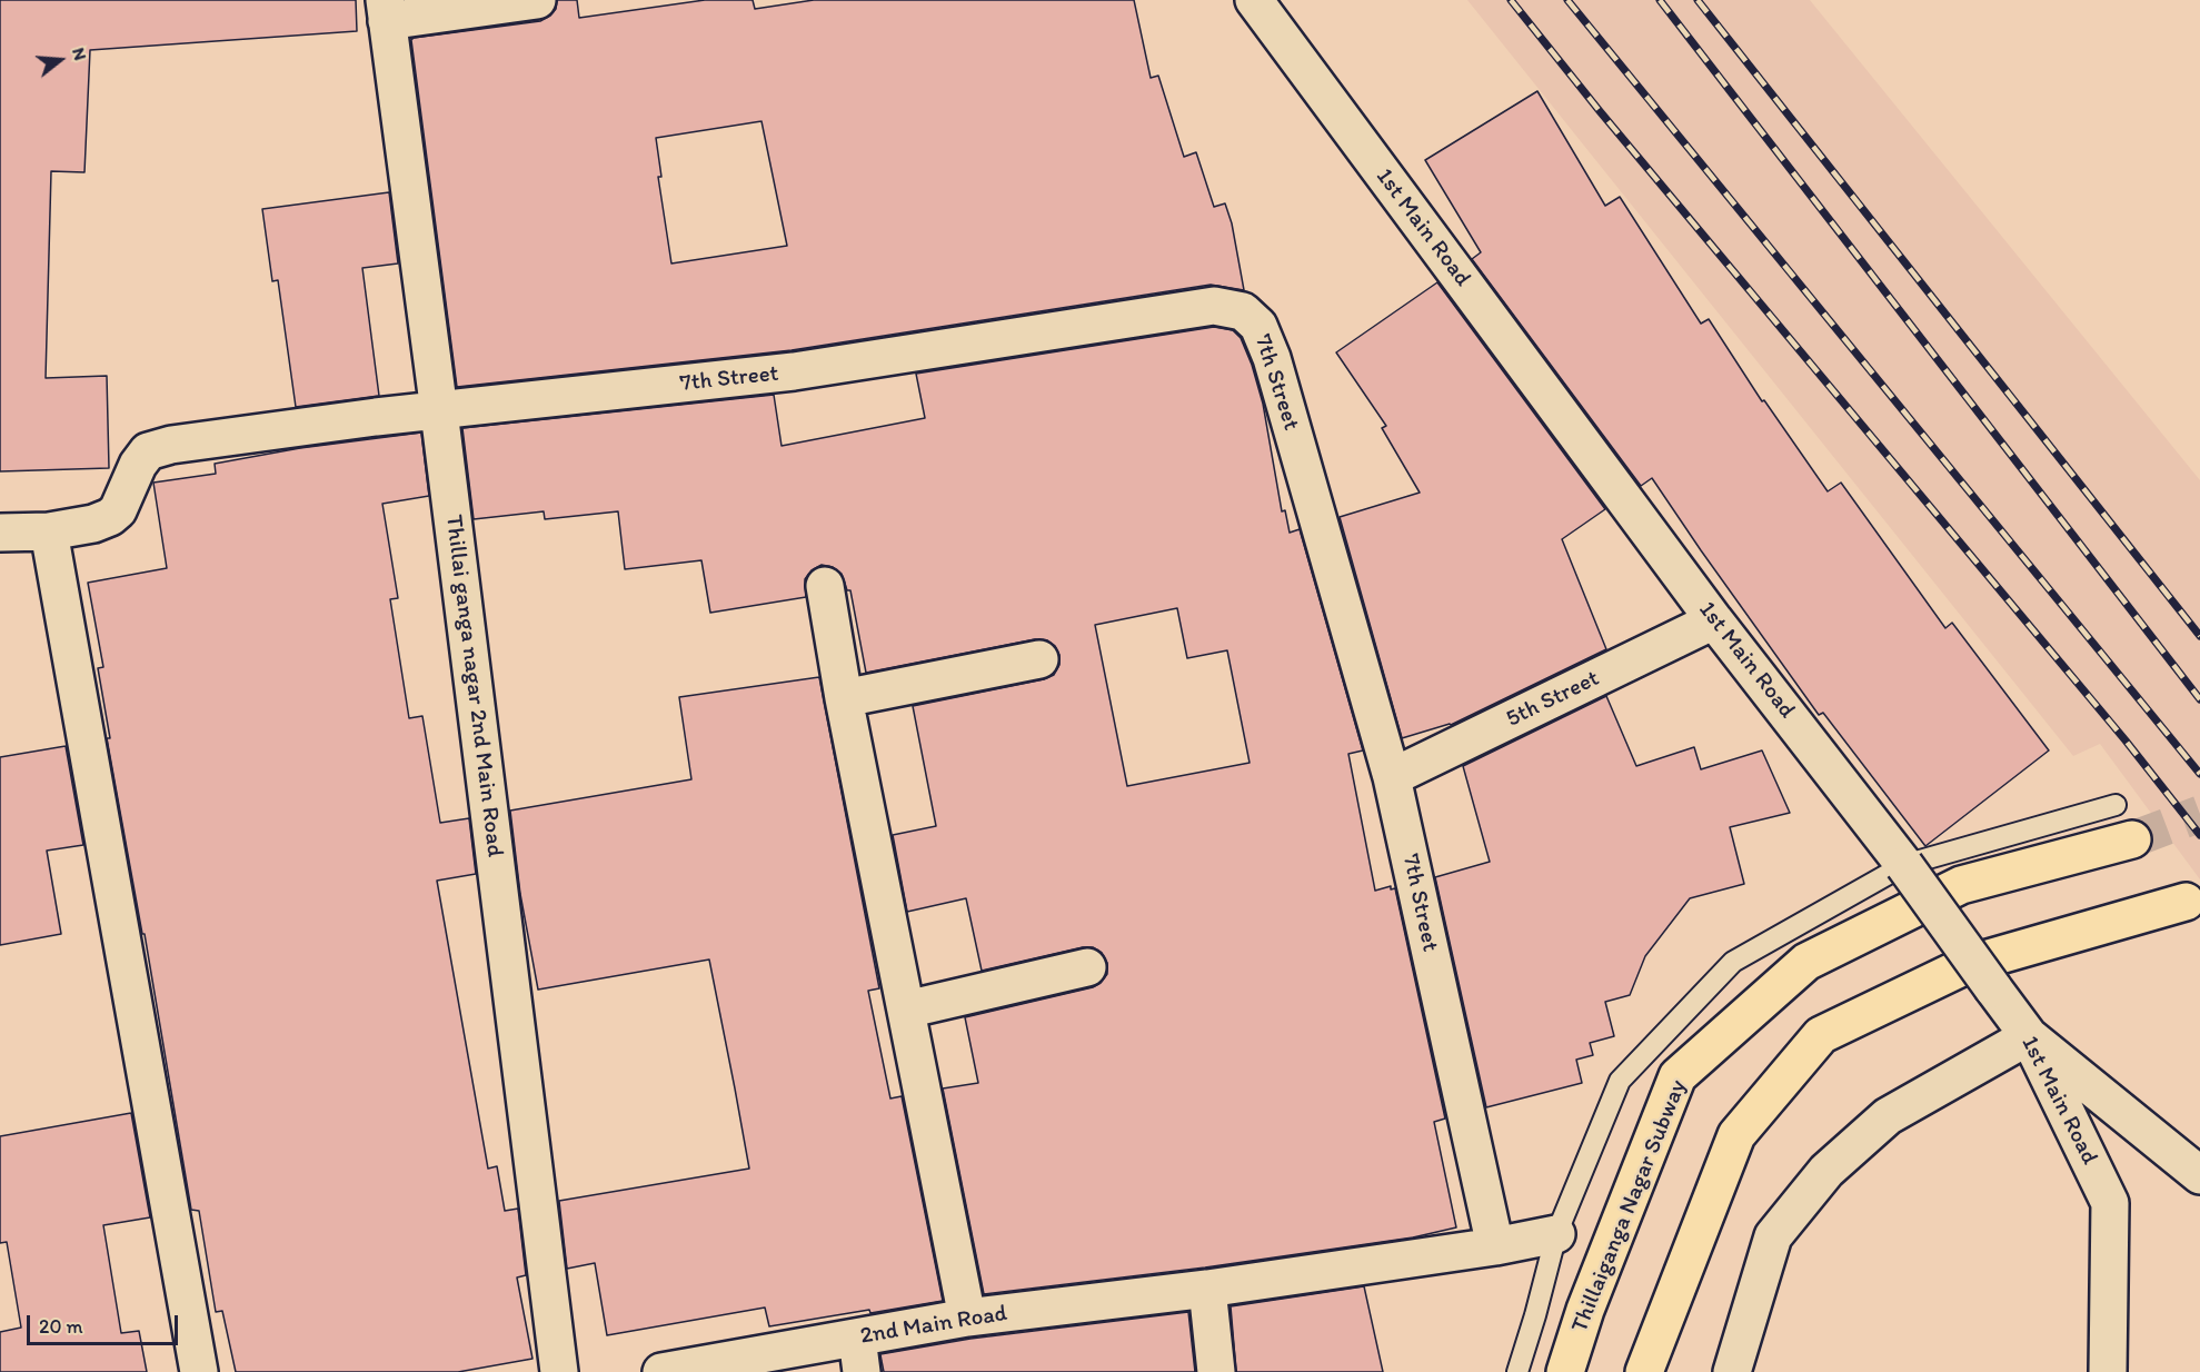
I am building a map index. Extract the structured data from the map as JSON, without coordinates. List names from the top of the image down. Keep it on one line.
{"streets":{"main road":["Thillaiganga Nagar Subway"],"street":["1st Main Road","7th Street","Thillai ganga nagar 2nd Main Road","5th Street","2nd Main Road"]},"crossings":[["1st Main Road","5th Street"],["7th Street","Thillai ganga nagar 2nd Main Road"],["7th Street","5th Street"],["7th Street","2nd Main Road"]],"scale_bar":"20 m","north":"right"}
